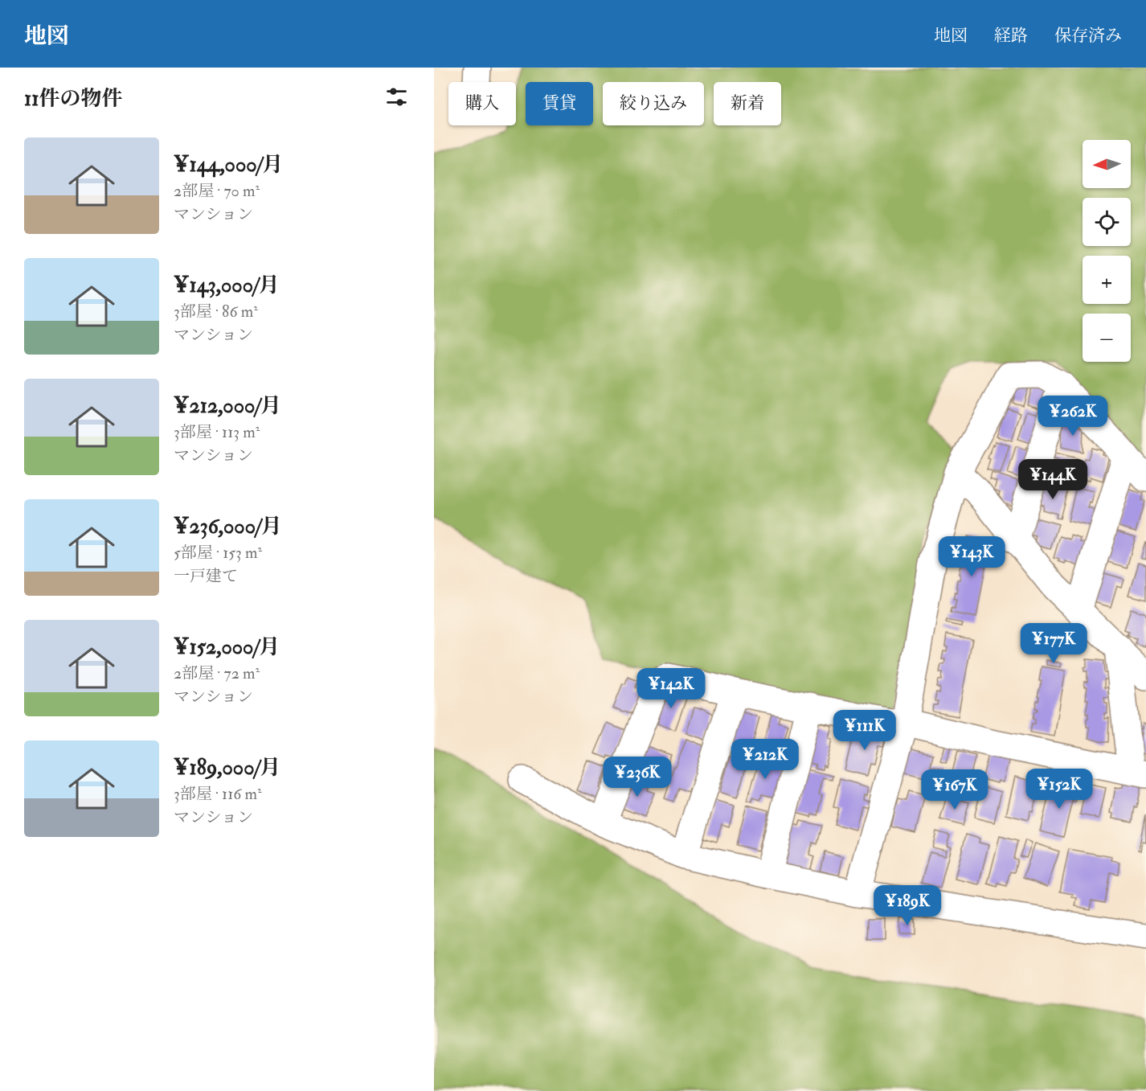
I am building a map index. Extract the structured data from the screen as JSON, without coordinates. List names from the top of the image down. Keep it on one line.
{"north":"left","page":{"header":"地図","nav":["地図","経路","保存済み"],"heading":"11件の物件","chip":["購入","賃貸","絞り込み","新着"],"list":[{"name":"¥144,000/月","note":"2部屋 · 70 m² · マンション"},{"name":"¥143,000/月","note":"3部屋 · 86 m² · マンション"},{"name":"¥212,000/月","note":"3部屋 · 113 m² · マンション"},{"name":"¥236,000/月","note":"5部屋 · 153 m² · 一戸建て"},{"name":"¥152,000/月","note":"2部屋 · 72 m² · マンション"},{"name":"¥189,000/月","note":"3部屋 · 116 m² · マンション"}],"map_buttons":["+","−"],"price":["¥262K","¥144K","¥143K","¥177K","¥142K","¥111K","¥212K","¥236K","¥152K","¥167K","¥189K"]}}
